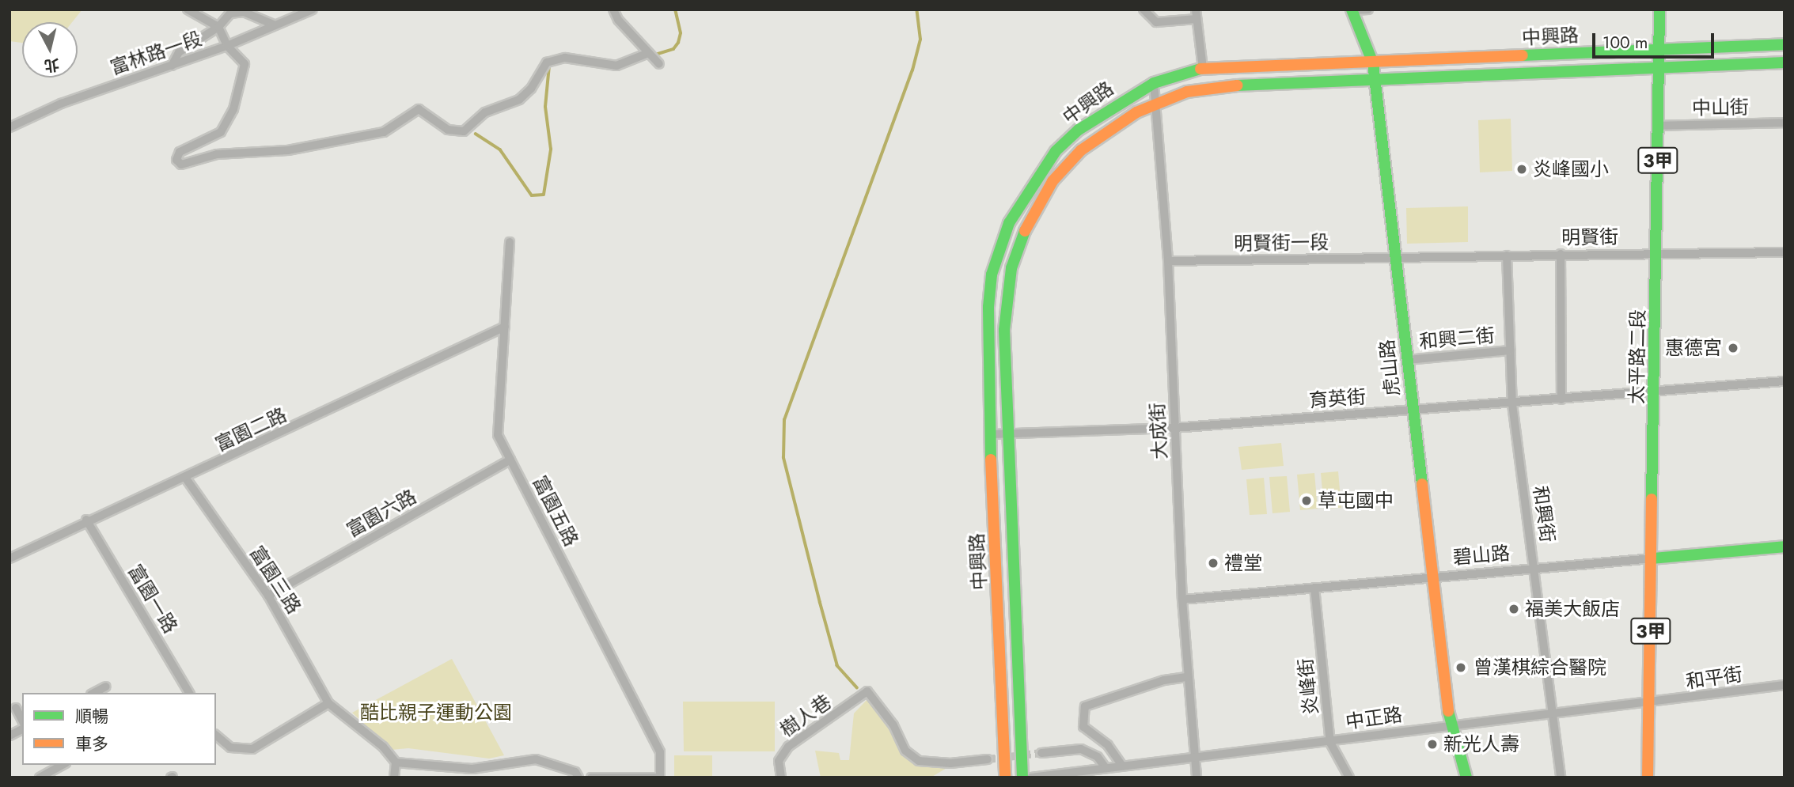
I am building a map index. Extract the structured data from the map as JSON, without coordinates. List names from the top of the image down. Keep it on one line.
{"streets":{"street":["中興路","富林路一段","中山街","3甲","明賢街","明賢街一段","和興二街","太平路二段","虎山路","育英街","富園二路","大成街","富園五路","富園六路","和興街","碧山路","富園三路","富園一路","和平街","炎峰街","樹人巷","中正路"]},"crossings":[["中興路","太平路二段"],["中興路","虎山路"],["中興路","育英街"],["中興路","大成街"],["中山街","太平路二段"],["3甲","太平路二段"],["3甲","和平街"],["3甲","中正路"],["明賢街","明賢街一段"],["明賢街","太平路二段"],["明賢街","虎山路"],["明賢街","和興街"],["明賢街一段","虎山路"],["明賢街一段","大成街"],["和興二街","虎山路"],["和興二街","和興街"],["太平路二段","育英街"],["太平路二段","碧山路"],["太平路二段","和平街"],["太平路二段","中正路"],["虎山路","育英街"],["虎山路","碧山路"],["虎山路","中正路"],["育英街","大成街"],["育英街","和興街"],["富園二路","富園五路"],["富園二路","富園三路"],["富園二路","富園一路"],["大成街","碧山路"],["大成街","中正路"],["富園五路","富園六路"],["富園六路","富園三路"],["和興街","碧山路"],["和興街","中正路"],["碧山路","炎峰街"],["和平街","中正路"],["炎峰街","中正路"]],"parks":["酷比親子運動公園"],"places":["炎峰國小","惠德宮","草屯國中","禮堂","福美大飯店","曾漢棋綜合醫院","新光人壽"],"legend":["順暢","車多"],"scale_bar":"100 m","north":"bottom"}
